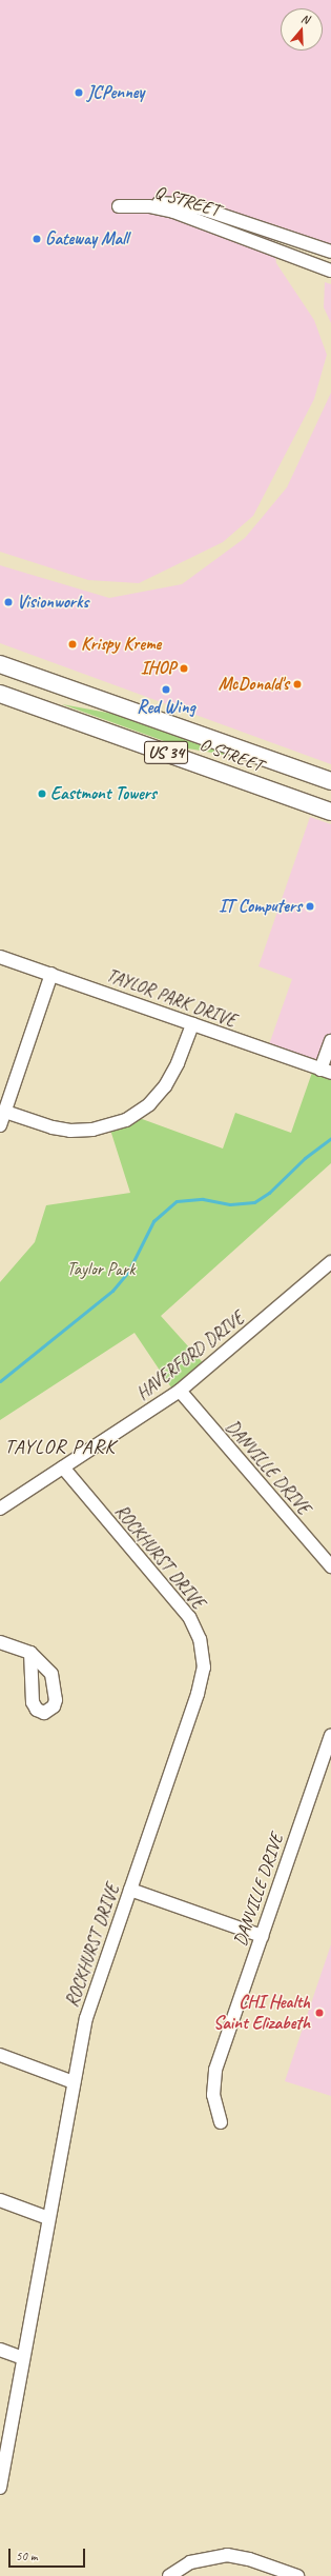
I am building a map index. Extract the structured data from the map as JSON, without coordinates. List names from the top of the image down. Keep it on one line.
{"streets":{"main road":["US 34","O STREET"],"street":["Q STREET","TAYLOR PARK DRIVE","HAVERFORD DRIVE","DANVILLE DRIVE","ROCKHURST DRIVE"]},"crossings":[["HAVERFORD DRIVE","DANVILLE DRIVE"],["HAVERFORD DRIVE","ROCKHURST DRIVE"]],"districts":["TAYLOR PARK"],"parks":["Taylor Park"],"places":["JCPenney","Gateway Mall","Visionworks","Krispy Kreme","IHOP","McDonald's","Red Wing","Eastmont Towers","IT Computers","CHI Health Saint Elizabeth"],"scale_bar":"50 m","north":"top"}
